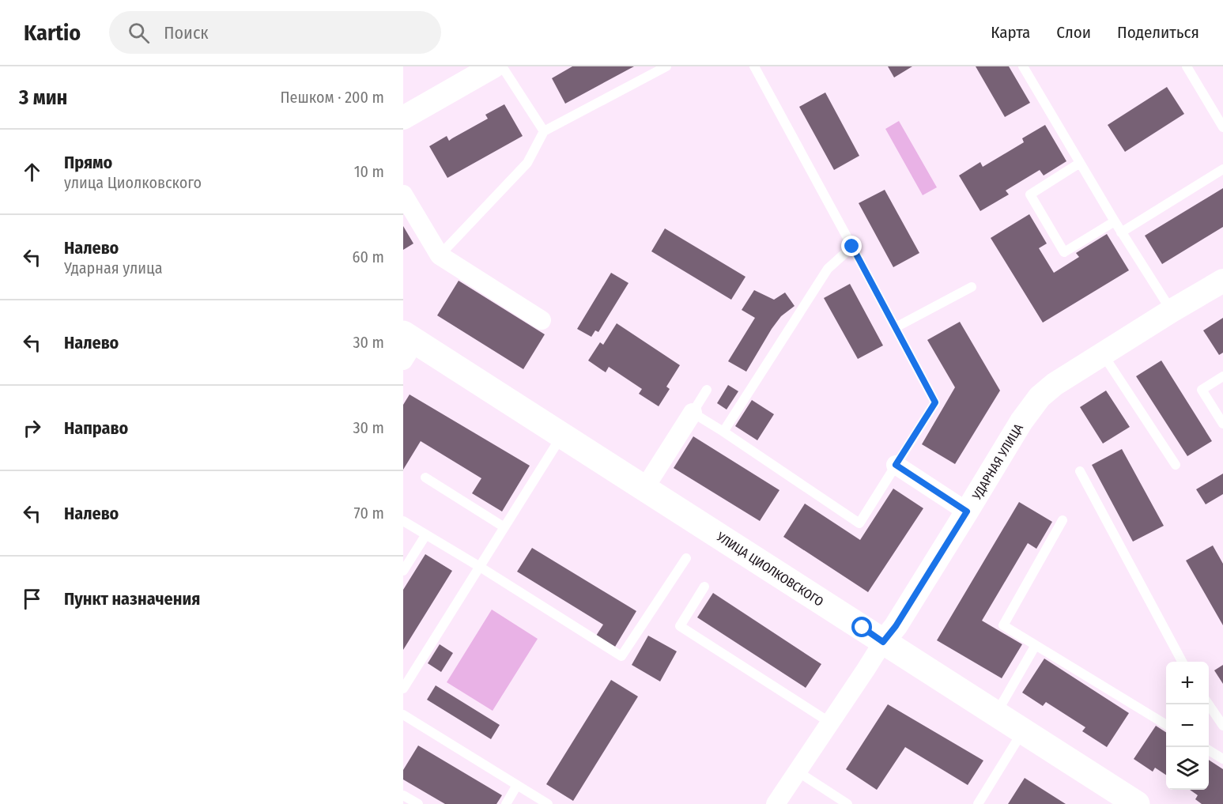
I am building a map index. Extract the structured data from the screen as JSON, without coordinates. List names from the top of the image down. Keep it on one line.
{"streets":{"main road":["УЛИЦА ЦИОЛКОВСКОГО"],"street":["УДАРНАЯ УЛИЦА"]},"crossings":[["УДАРНАЯ УЛИЦА","УЛИЦА ЦИОЛКОВСКОГО"]],"page":{"header":"Kartio","search":"Поиск","nav":["Карта","Слои","Поделиться"],"heading":["3 мин","Пешком · 200 m"],"list":[["Прямо","улица Циолковского","10 m"],["Налево","Ударная улица","60 m"],["Налево","30 m"],["Направо","30 m"],["Налево","70 m"],"Пункт назначения"],"map_buttons":["+","−"]}}
